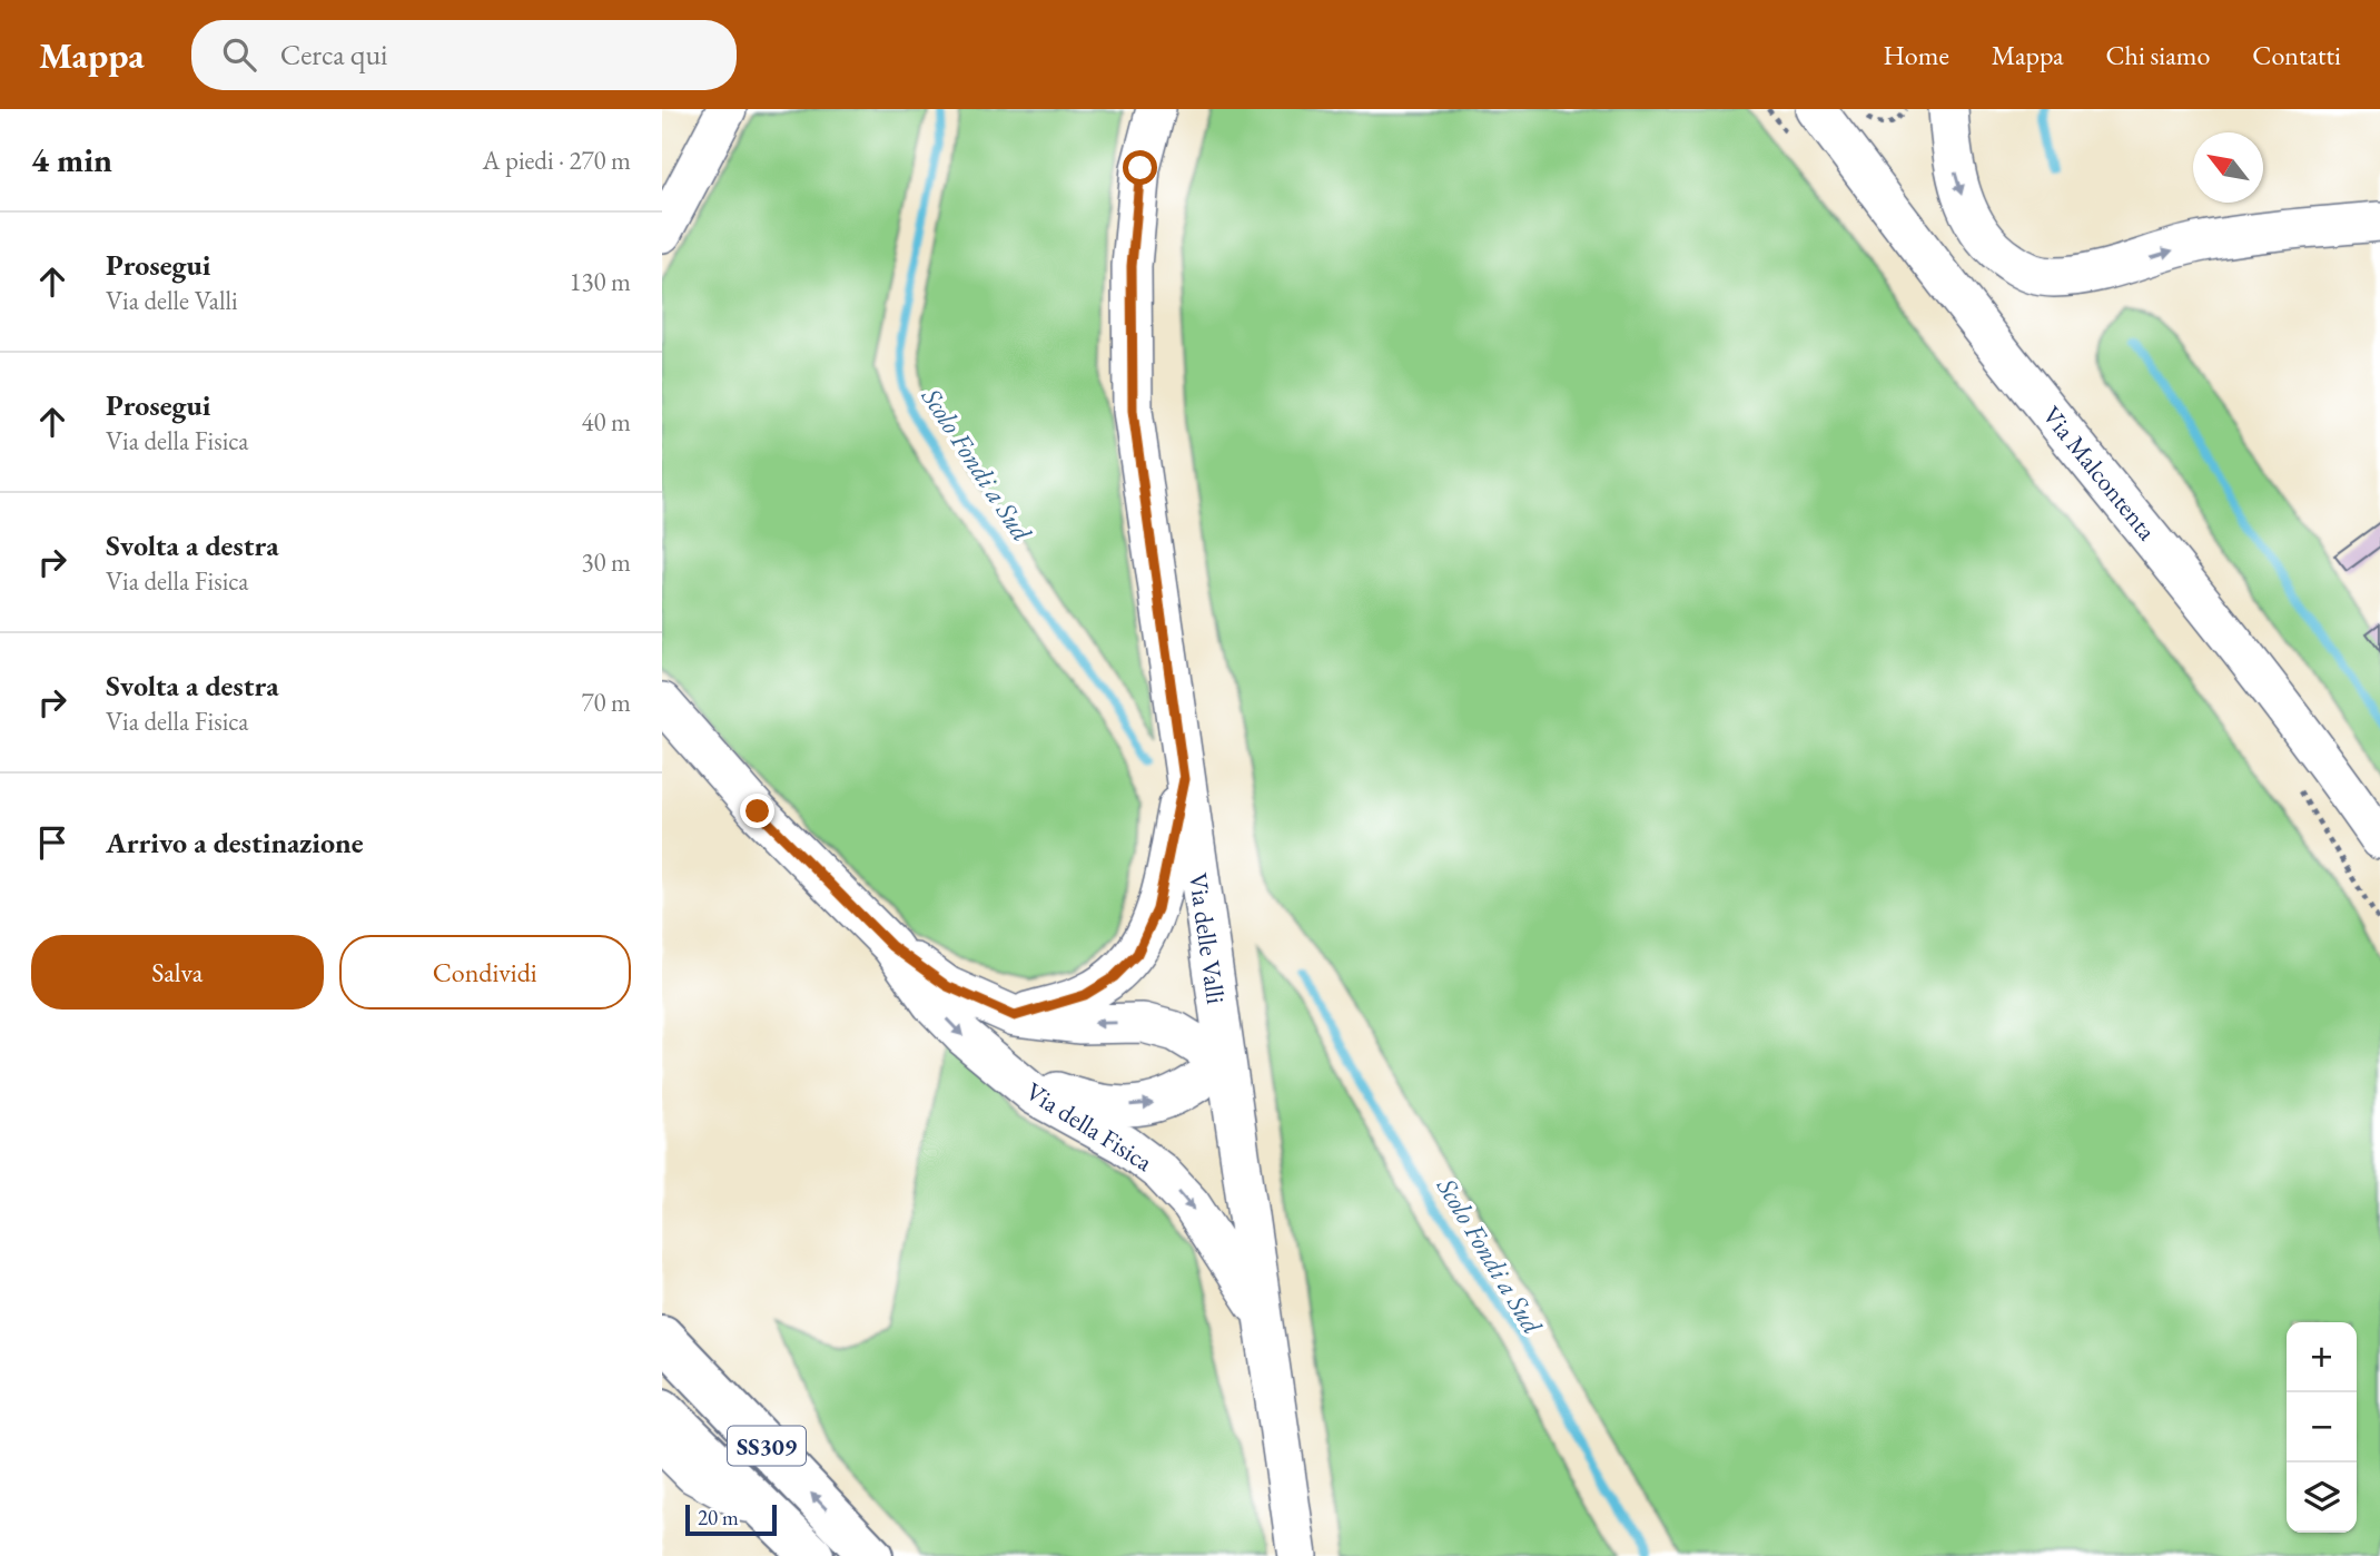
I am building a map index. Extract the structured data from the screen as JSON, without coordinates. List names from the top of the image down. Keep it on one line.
{"streets":{"main road":["SS309"],"street":["Via Malcontenta","Via delle Valli","Via della Fisica"]},"crossings":[["Via delle Valli","Via della Fisica"]],"water":["Scolo Fondi a Sud"],"scale_bar":"20 m","north":"top left","page":{"header":"Mappa","search":"Cerca qui","nav":["Home","Mappa","Chi siamo","Contatti"],"heading":["4 min","A piedi · 270 m"],"list":[["Prosegui","Via delle Valli","130 m"],["Prosegui","Via della Fisica","40 m"],["Svolta a destra","Via della Fisica","30 m"],["Svolta a destra","Via della Fisica","70 m"],"Arrivo a destinazione"],"buttons":["Salva","Condividi"],"map_buttons":["+","−"],"scale":"20 m"}}
